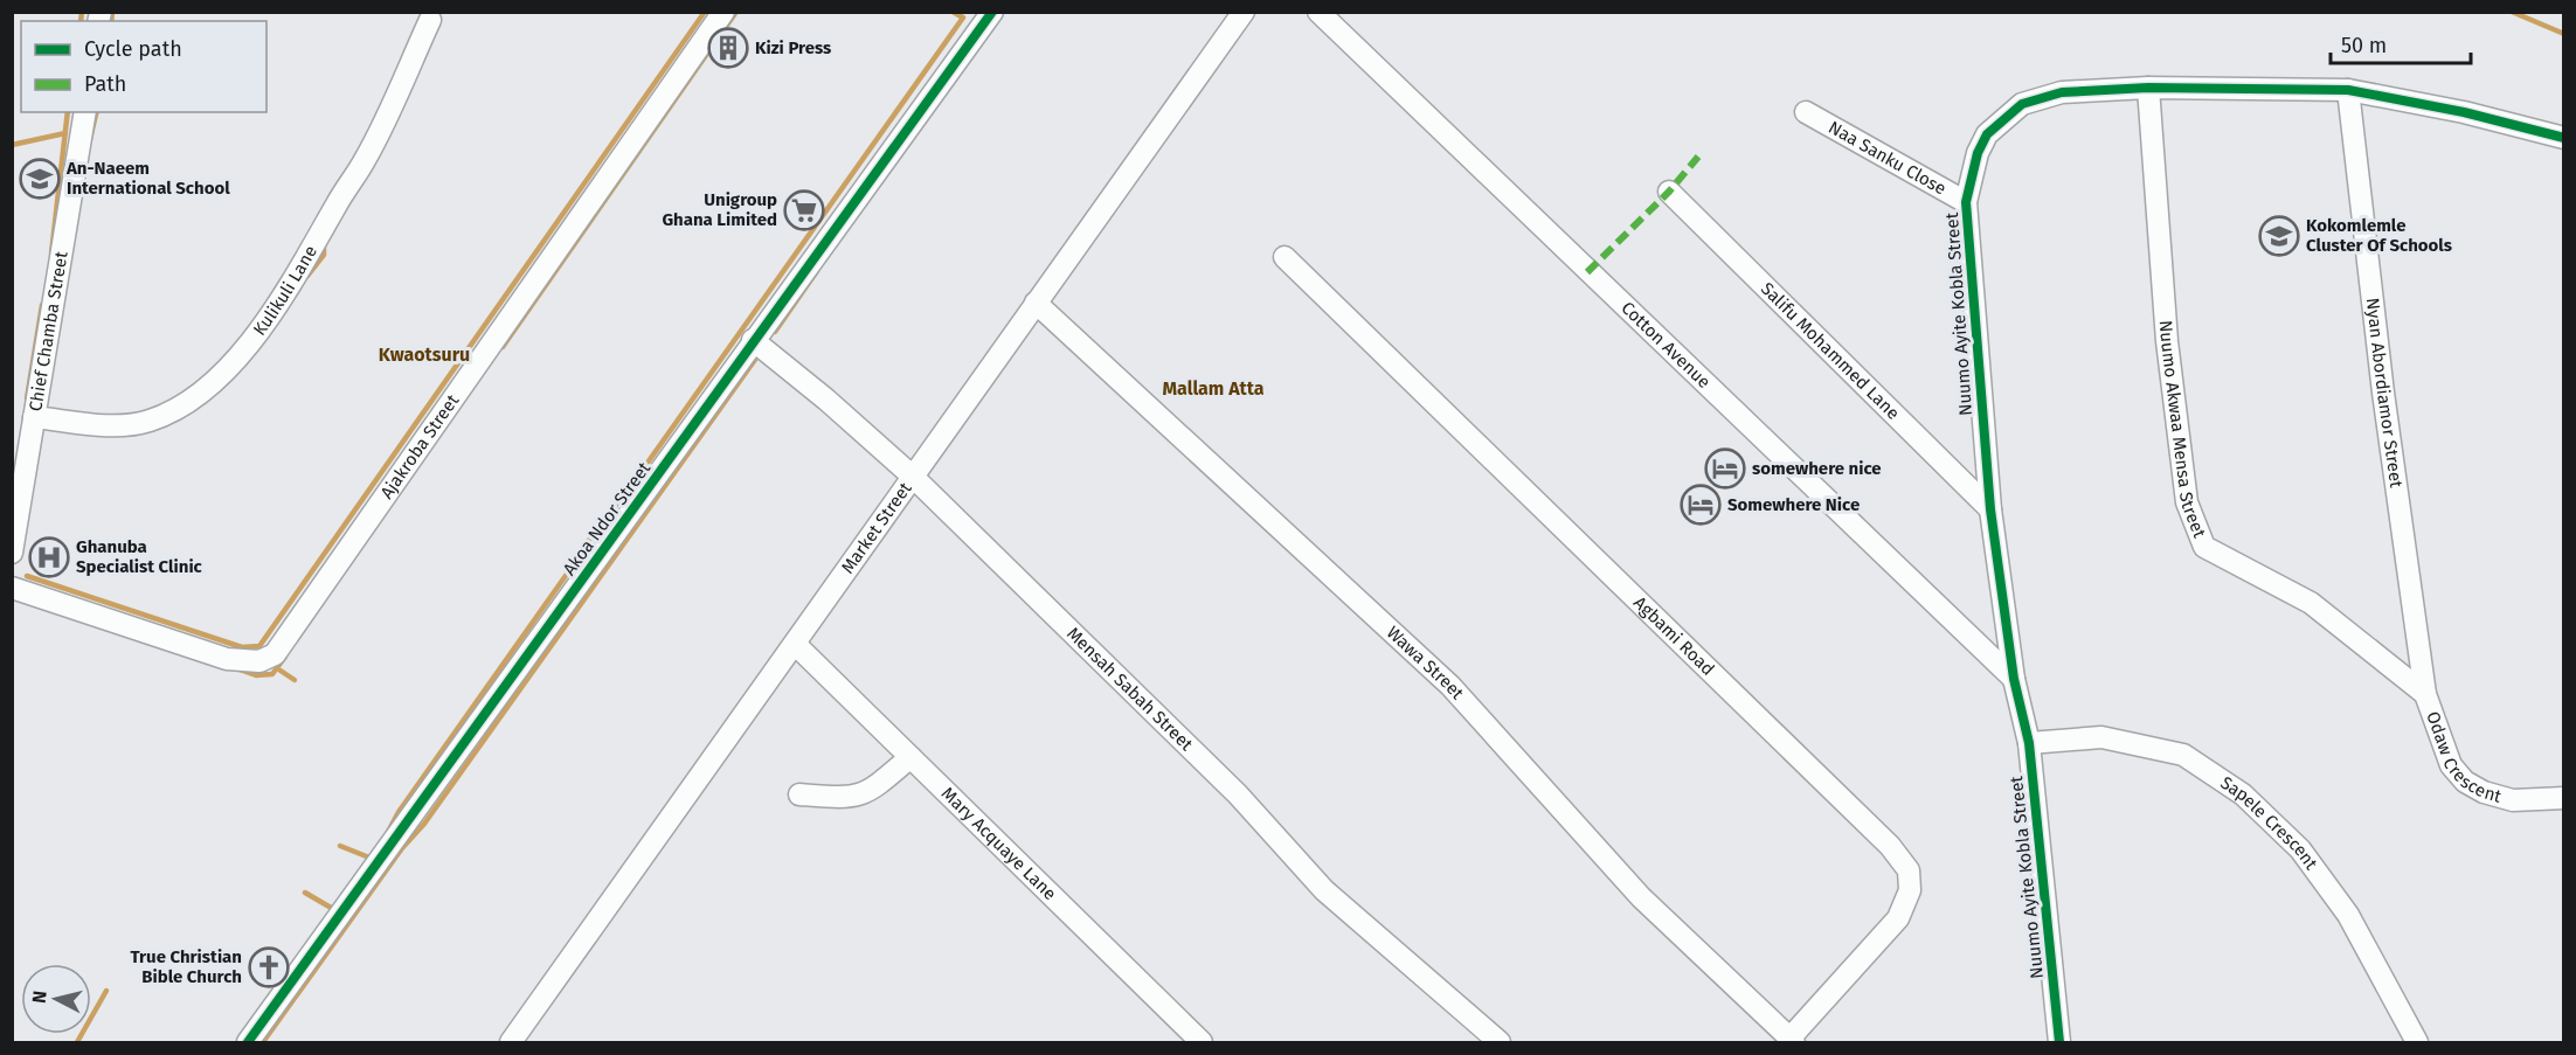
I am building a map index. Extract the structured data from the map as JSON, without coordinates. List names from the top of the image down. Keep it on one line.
{"streets":{"street":["Naa Sanku Close","Kulikuli Lane","Nuumo Ayite Kobla Street","Chief Chamba Street","Cotton Avenue","Salifu Mohammed Lane","Nyan Abordiamor Street","Nuumo Akwaa Mensa Street","Ajakroba Street","Akoa Ndor Street","Market Street","Agbami Road","Wawa Street","Mensah Sabah Street","Odaw Crescent","Sapele Crescent","Mary Acquaye Lane"]},"crossings":[["Naa Sanku Close","Nuumo Ayite Kobla Street"],["Kulikuli Lane","Chief Chamba Street"],["Nuumo Ayite Kobla Street","Cotton Avenue"],["Nuumo Ayite Kobla Street","Salifu Mohammed Lane"],["Nuumo Ayite Kobla Street","Nyan Abordiamor Street"],["Nuumo Ayite Kobla Street","Nuumo Akwaa Mensa Street"],["Nuumo Ayite Kobla Street","Sapele Crescent"],["Nyan Abordiamor Street","Nuumo Akwaa Mensa Street"],["Nyan Abordiamor Street","Odaw Crescent"],["Nuumo Akwaa Mensa Street","Odaw Crescent"],["Akoa Ndor Street","Mensah Sabah Street"],["Market Street","Wawa Street"],["Market Street","Mensah Sabah Street"],["Market Street","Mary Acquaye Lane"],["Agbami Road","Wawa Street"]],"districts":["Kwaotsuru","Mallam Atta"],"places":{"building":["Kizi Press"],"school or university":["An-Naeem International School","Kokomlemle Cluster Of Schools"],"supermarket":["Unigroup Ghana Limited"],"hotel":["somewhere nice","Somewhere Nice"],"hospital":["Ghanuba Specialist Clinic"],"church":["True Christian Bible Church"]},"legend":["Cycle path","Path"],"scale_bar":"50 m","north":"left"}
